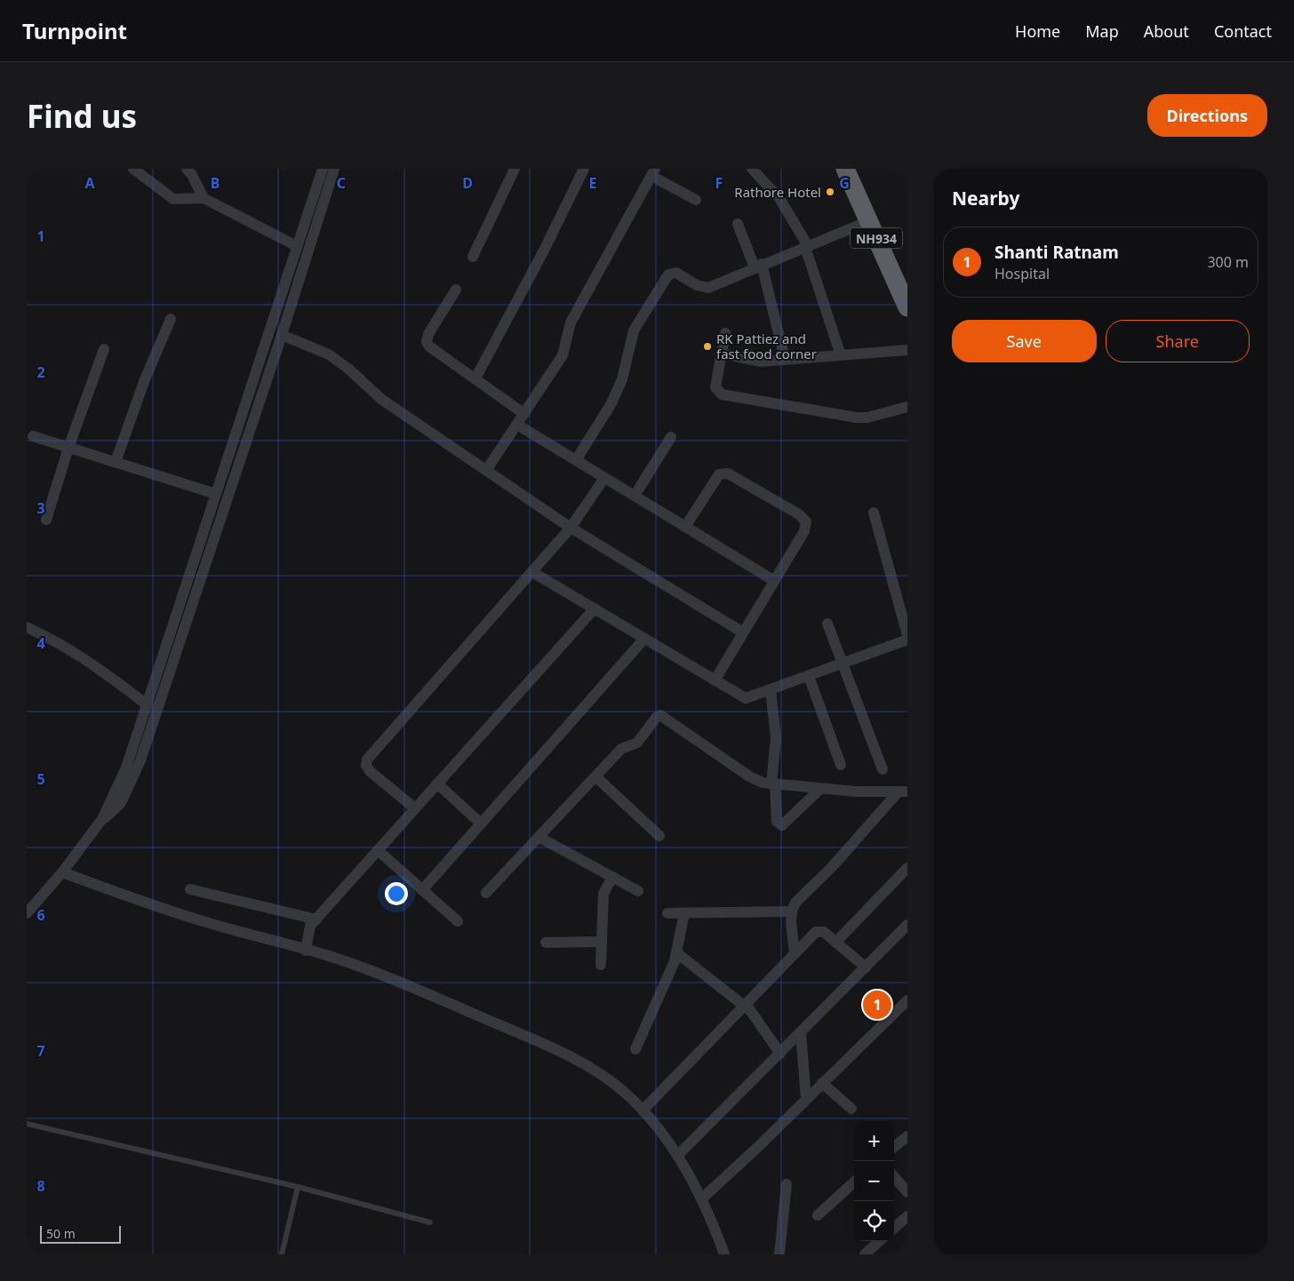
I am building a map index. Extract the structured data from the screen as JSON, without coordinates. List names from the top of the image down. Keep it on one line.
{"streets":{"highway":["NH934"]},"places":["Rathore Hotel","RK Pattiez and fast food corner"],"scale_bar":"50 m","page":{"header":"Turnpoint","nav":["Home","Map","About","Contact"],"buttons":["Directions",["Save","Share"]],"title":"Find us","heading":"Nearby","list":[{"mark":"1","name":"Shanti Ratnam","note":"Hospital","value":"300 m"}],"pins":"1","map_buttons":["+","−"],"scale":"50 m"},"grid":{"columns":["A","B","C","D","E","F","G"],"rows":["1","2","3","4","5","6","7","8"]}}
